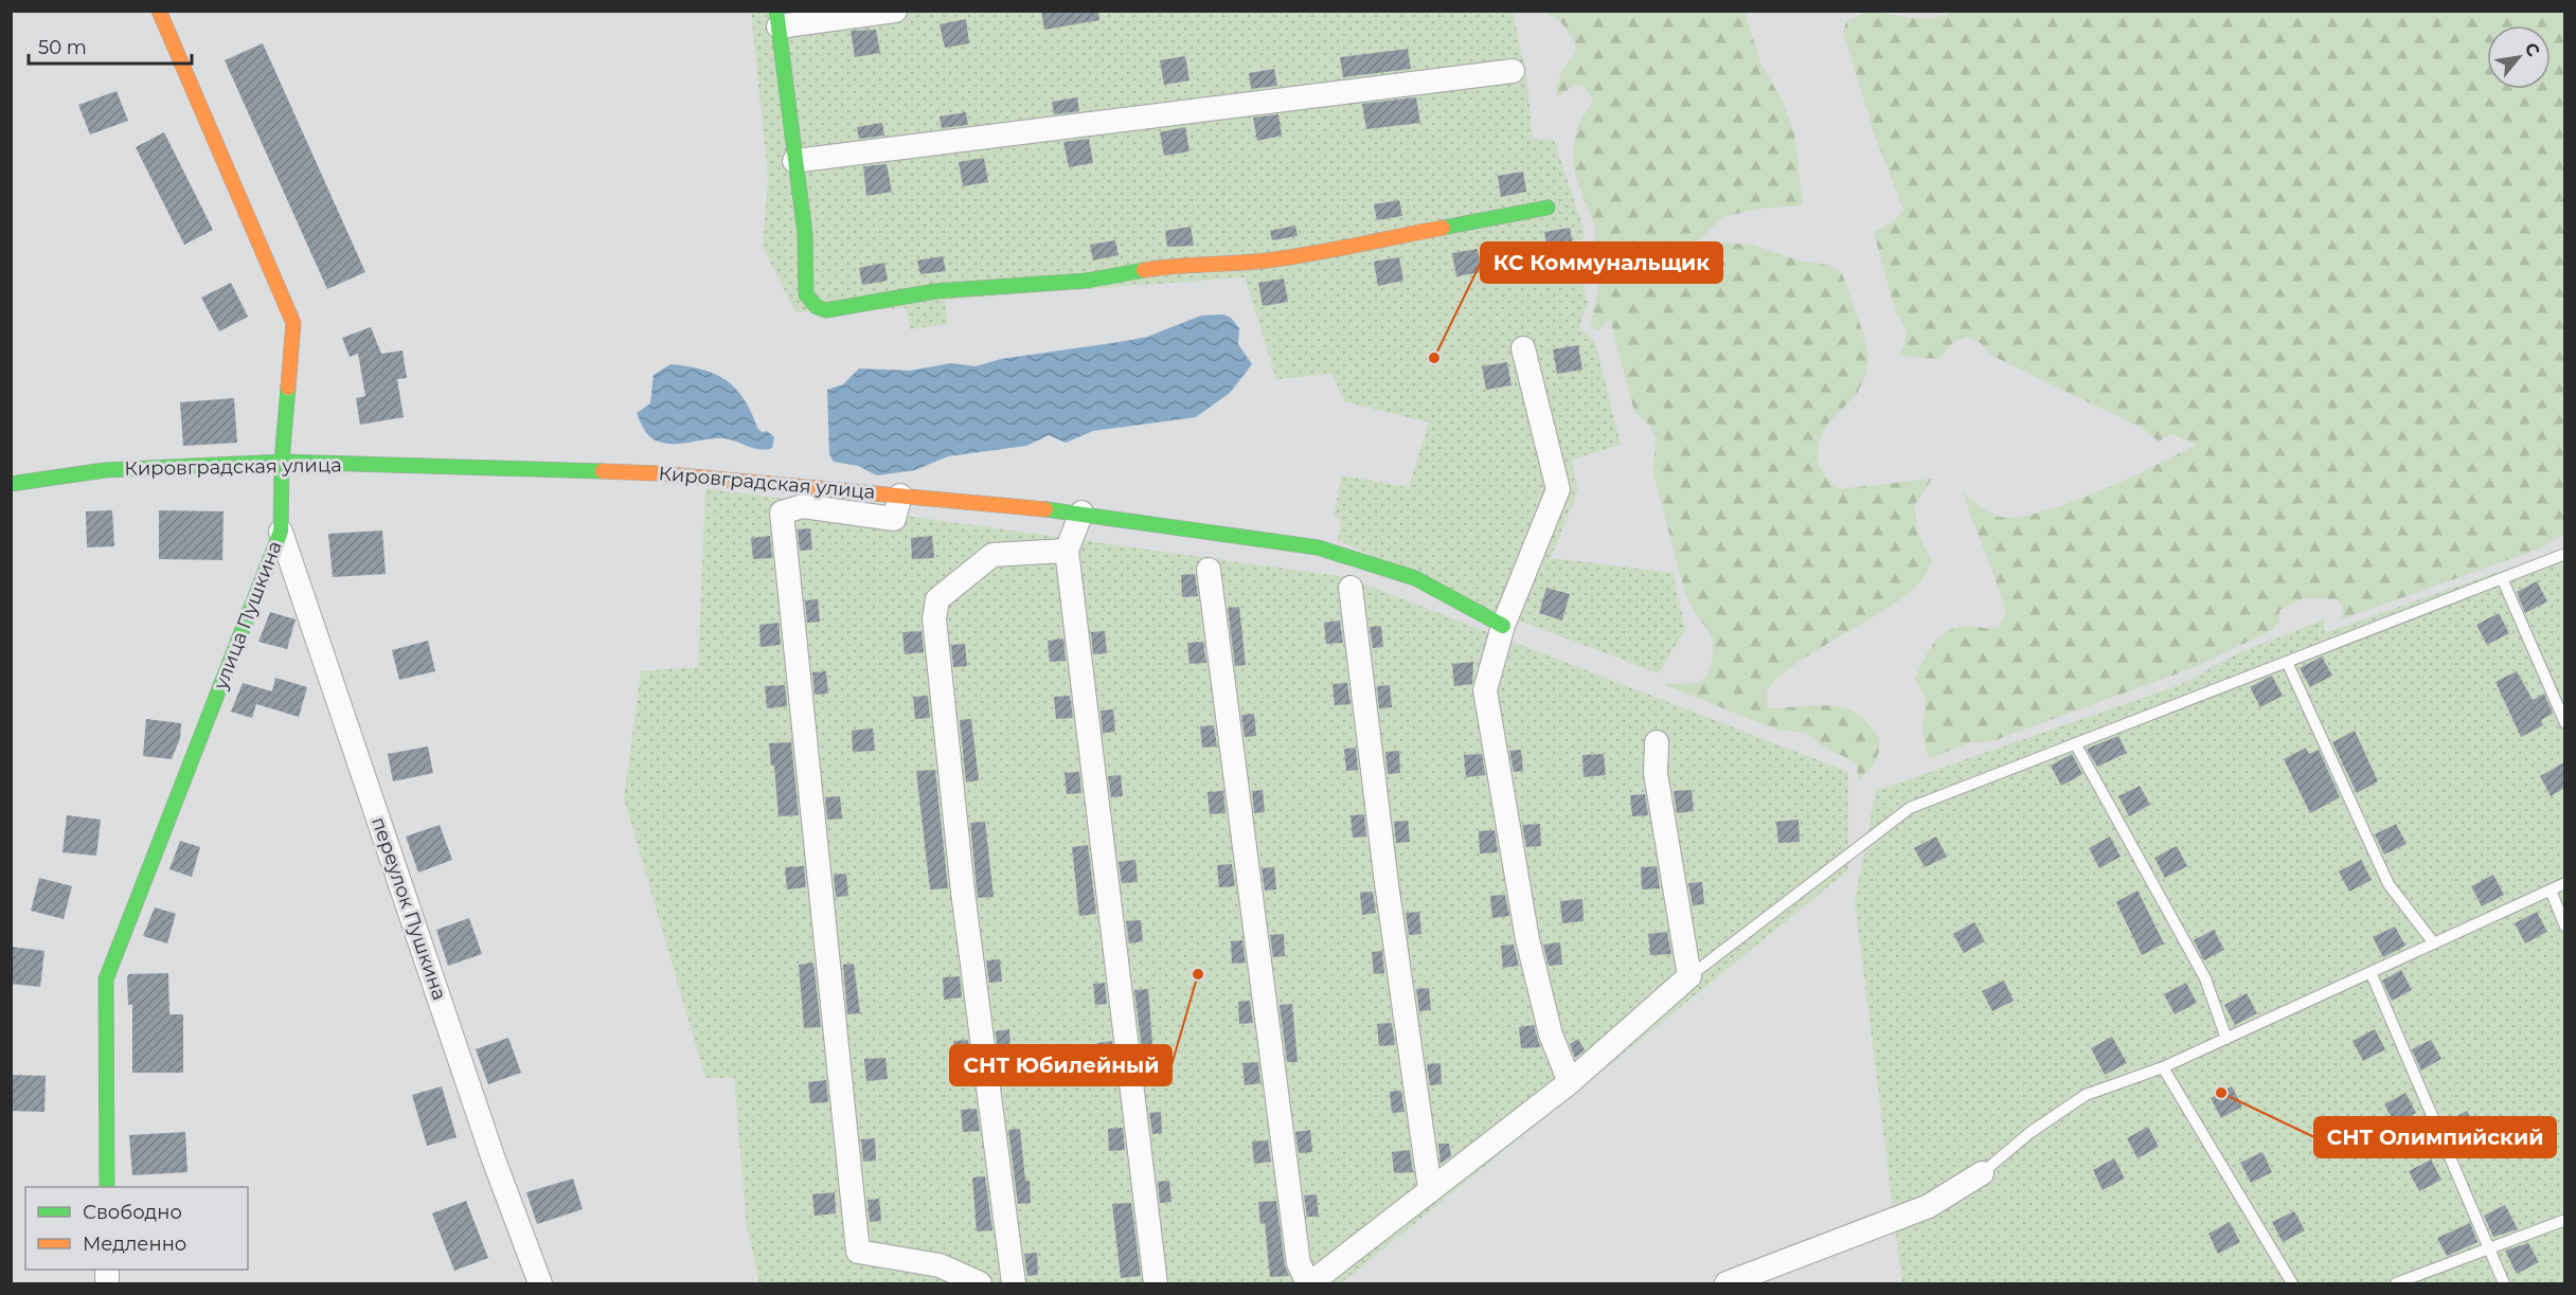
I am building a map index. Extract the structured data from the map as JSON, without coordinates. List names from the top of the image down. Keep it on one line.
{"streets":{"street":["Кировградская улица","улица Пушкина","переулок Пушкина"]},"crossings":[["Кировградская улица","улица Пушкина"],["улица Пушкина","переулок Пушкина"]],"places":["КС Коммунальщик","СНТ Юбилейный","СНТ Олимпийский"],"legend":["Свободно","Медленно"],"scale_bar":"50 m","north":"top right"}
